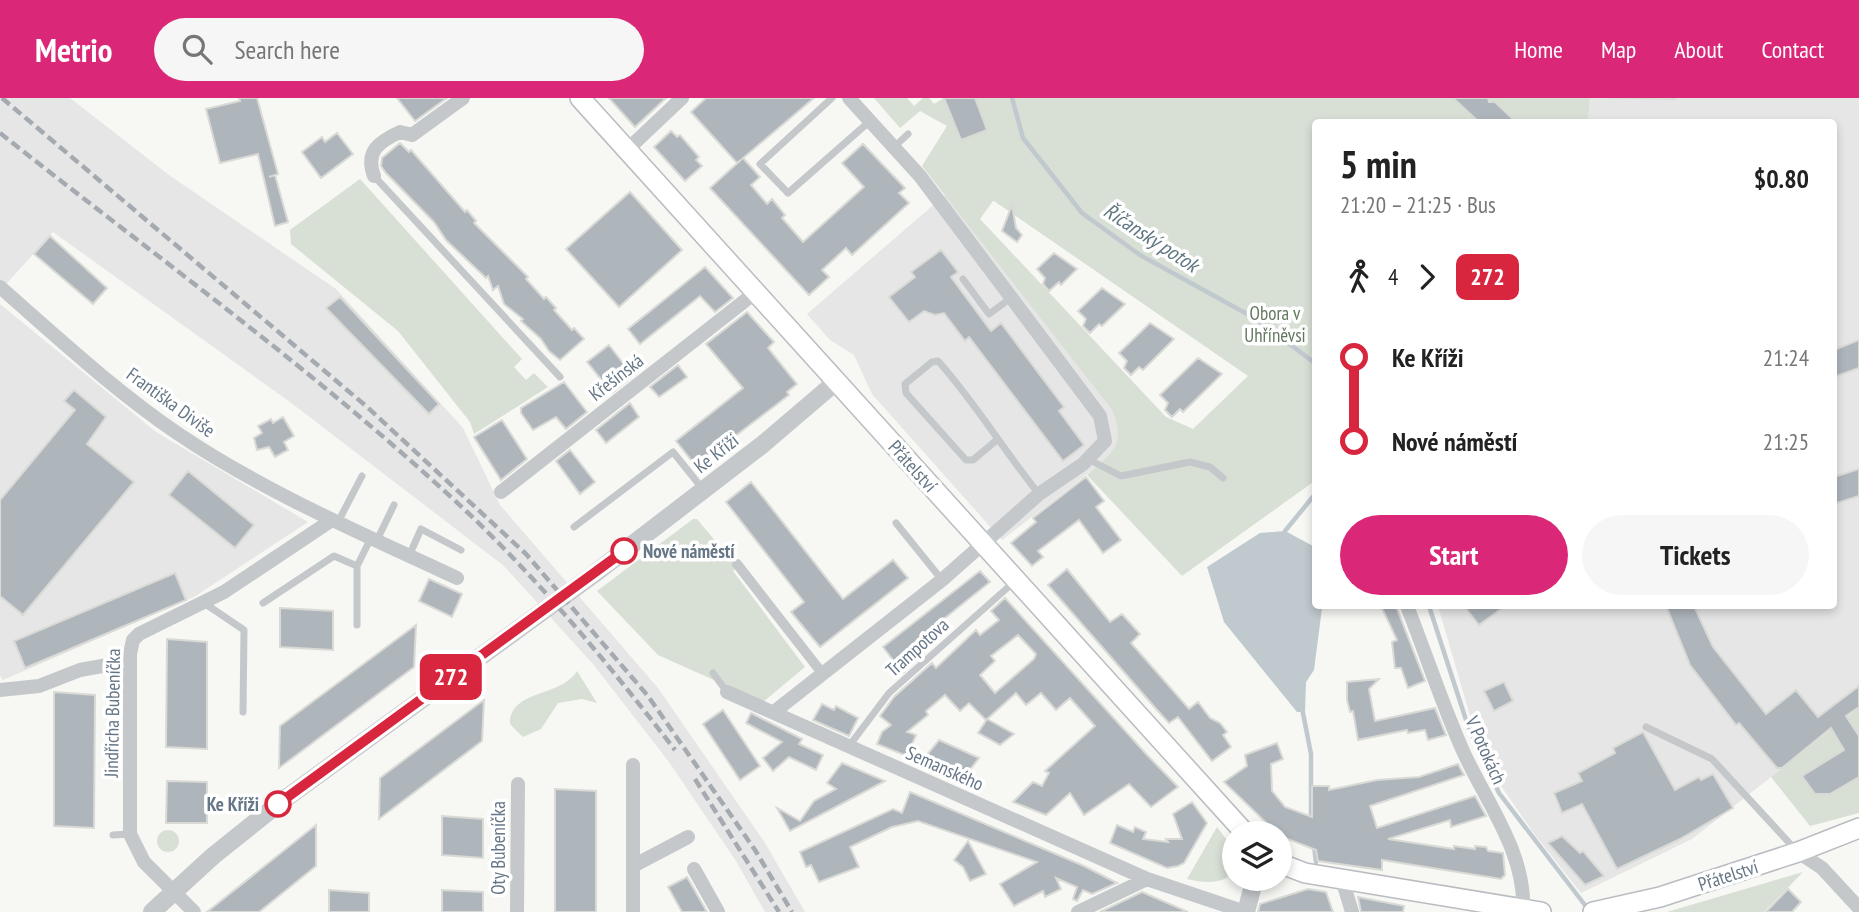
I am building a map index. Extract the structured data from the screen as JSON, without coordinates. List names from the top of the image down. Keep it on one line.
{"streets":{"main road":["Přátelství"],"street":["Křešínská","Františka Diviše","Ke Kříži","Jindřicha Bubeníčka","V Potokách","Semanského","Oty Bubeníčka"],"lane":["Trampotova"]},"crossings":[["Křešínská","Přátelství"],["Františka Diviše","Jindřicha Bubeníčka"],["Ke Kříži","Přátelství"],["Ke Kříži","Jindřicha Bubeníčka"],["Přátelství","Trampotova"],["Trampotova","Semanského"]],"water":["Říčanský potok"],"parks":["Obora v Uhříněvsi"],"places":["Nové náměstí","Ke Kříži"],"lines":["bus line 272"],"page":{"header":"Metrio","search":"Search here","nav":["Home","Map","About","Contact"],"on_map":"272","heading":["5 min","21:20 – 21:25 · Bus","$0.80"],"legs":["4","272"],"list":[{"name":"Ke Kříži","value":"21:24"},{"name":"Nové náměstí","value":"21:25"}],"buttons":["Start","Tickets"]}}
